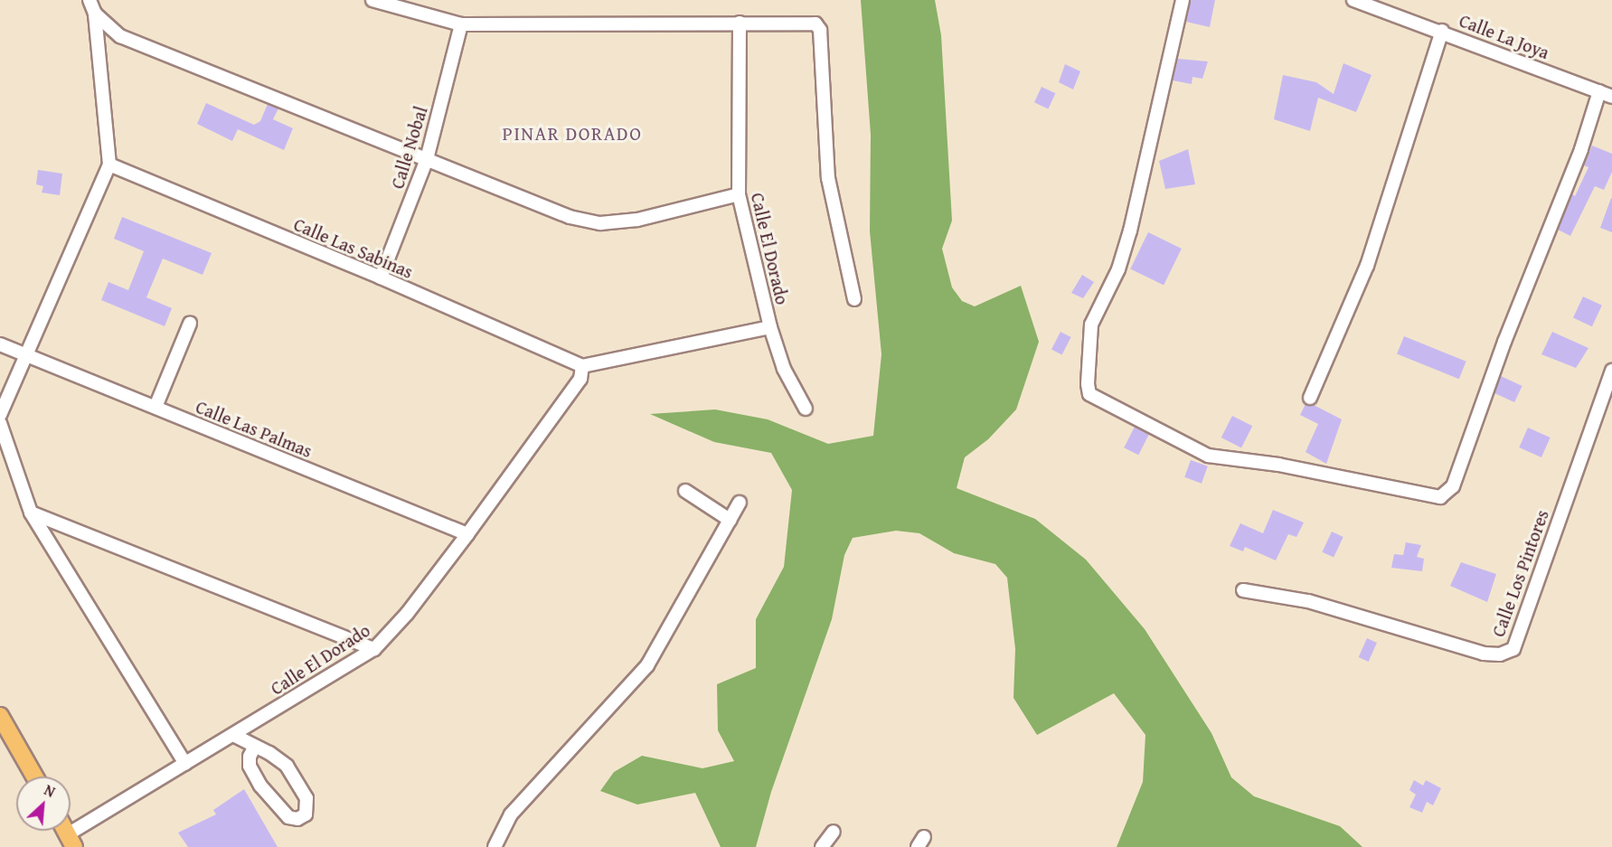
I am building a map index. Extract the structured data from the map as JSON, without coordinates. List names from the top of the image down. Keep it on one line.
{"streets":{"street":["Calle La Joya","Calle Nobal","Calle Las Sabinas","Calle El Dorado","Calle Las Palmas","Calle Los Pintores"]},"crossings":[["Calle Nobal","Calle Las Sabinas"],["Calle Las Sabinas","Calle El Dorado"],["Calle El Dorado","Calle Las Palmas"]],"districts":["PINAR DORADO"],"north":"top right"}
